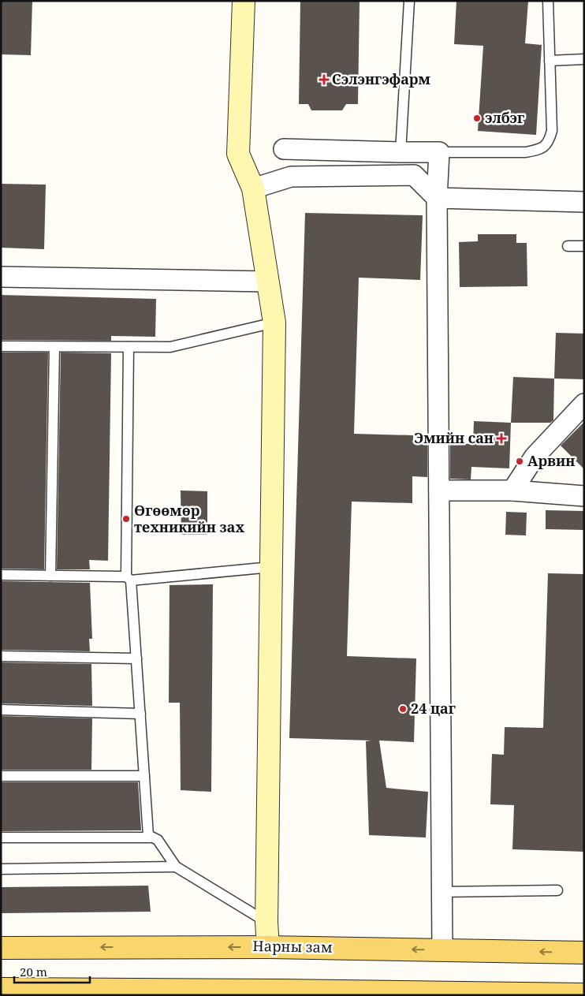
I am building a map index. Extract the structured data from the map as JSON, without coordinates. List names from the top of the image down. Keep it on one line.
{"streets":{"main road":["Нарны зам"]},"places":{"health":["Сэлэнгэфарм","Эмийн сан"],"other":["элбэг","Арвин","Өгөөмөр техникийн зах","24 цаг"]},"scale_bar":"20 m"}
